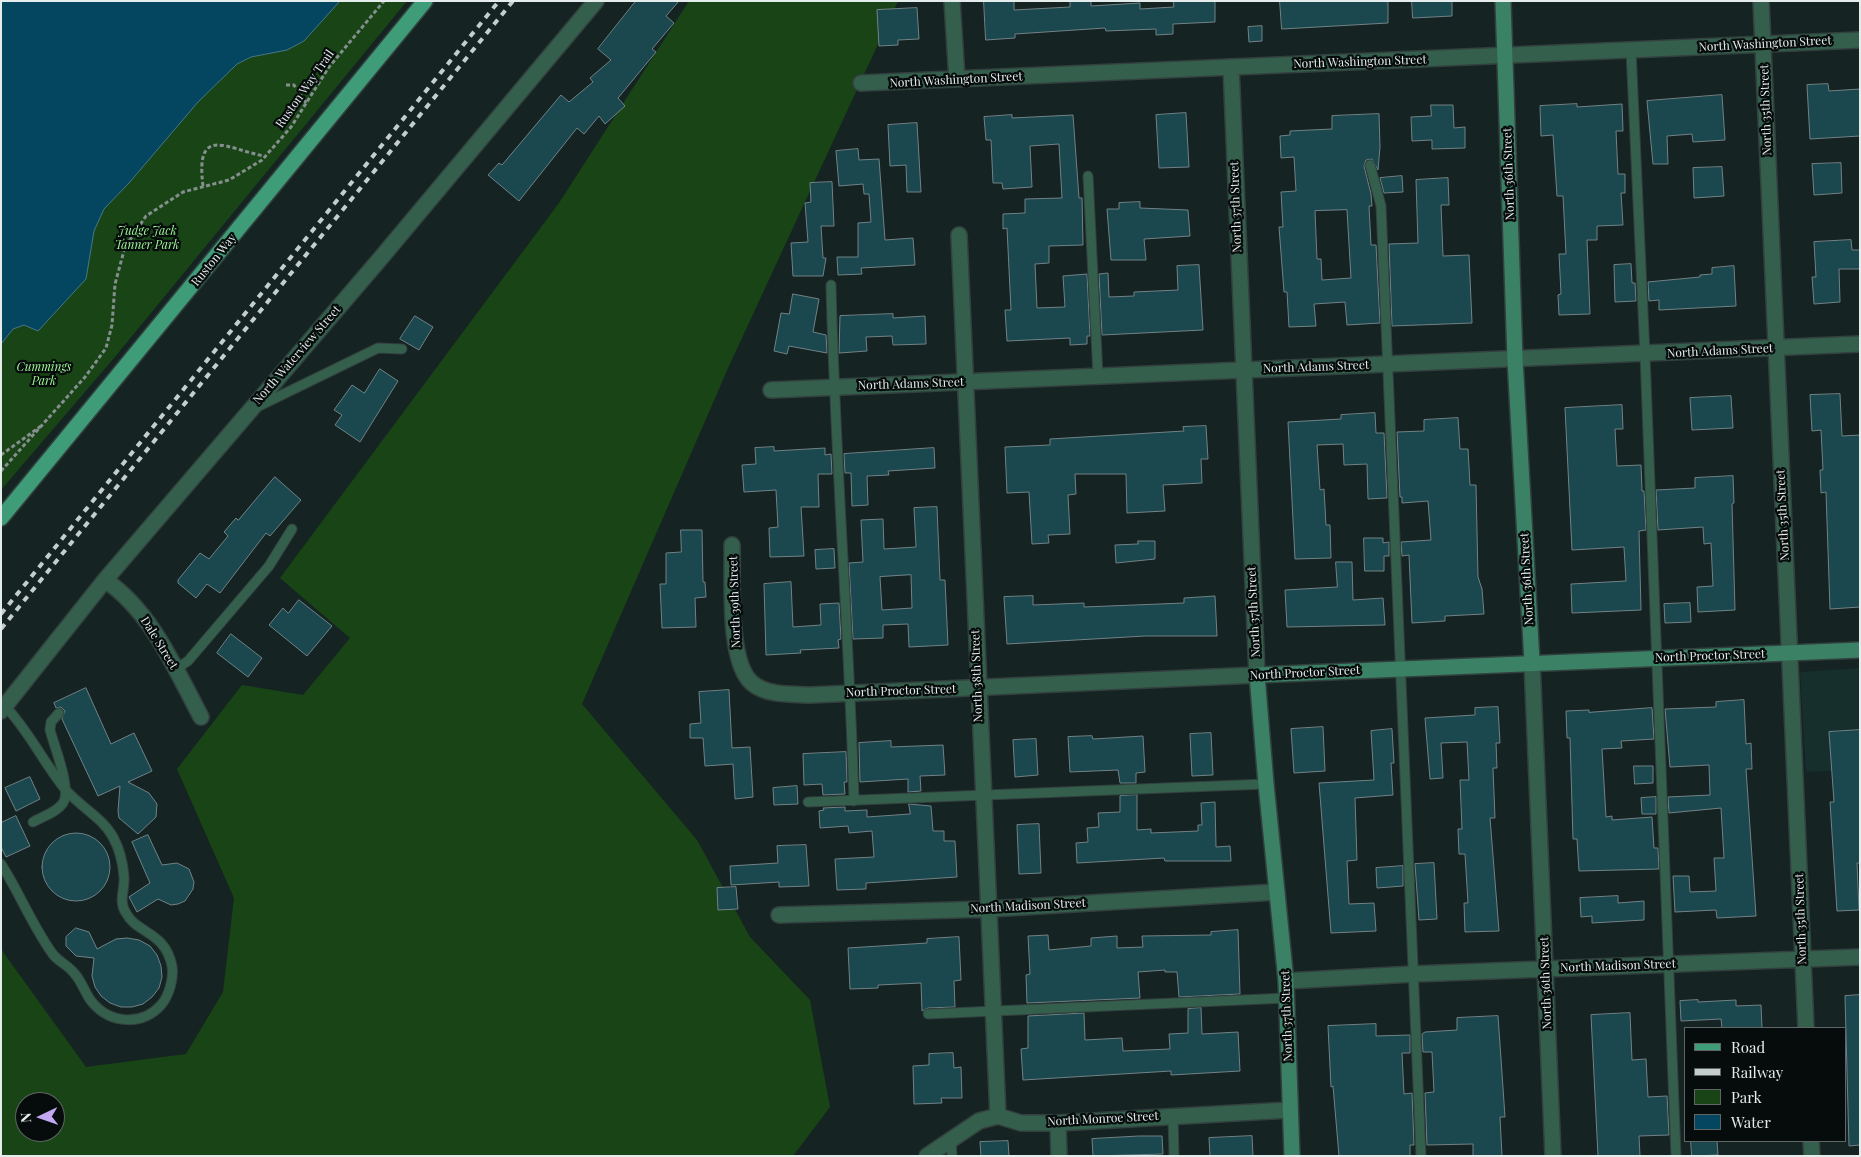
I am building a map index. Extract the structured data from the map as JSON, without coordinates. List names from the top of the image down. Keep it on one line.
{"streets":{"main road":["Ruston Way"],"street":["North Washington Street","North 35th Street","North 36th Street","North 37th Street","North Adams Street","North Waterview Street","North 39th Street","Dale Street","North Proctor Street","North 38th Street","North Madison Street","North Monroe Street"],"path":["Ruston Way Trail"]},"crossings":[["North Washington Street","North 35th Street"],["North Washington Street","North 36th Street"],["North Washington Street","North 37th Street"],["North 35th Street","North Adams Street"],["North 35th Street","North Proctor Street"],["North 35th Street","North Madison Street"],["North 36th Street","North Adams Street"],["North 36th Street","North Proctor Street"],["North 36th Street","North Madison Street"],["North 37th Street","North Adams Street"],["North 37th Street","North Proctor Street"],["North 37th Street","North Madison Street"],["North 37th Street","North Monroe Street"],["North Adams Street","North 38th Street"],["North Waterview Street","Dale Street"],["North 39th Street","North Proctor Street"],["North Proctor Street","North 38th Street"],["North 38th Street","North Madison Street"],["North 38th Street","North Monroe Street"]],"parks":["Judge Jack Tanner Park","Cummings Park"],"legend":["Road","Railway","Park","Water"],"north":"left"}
